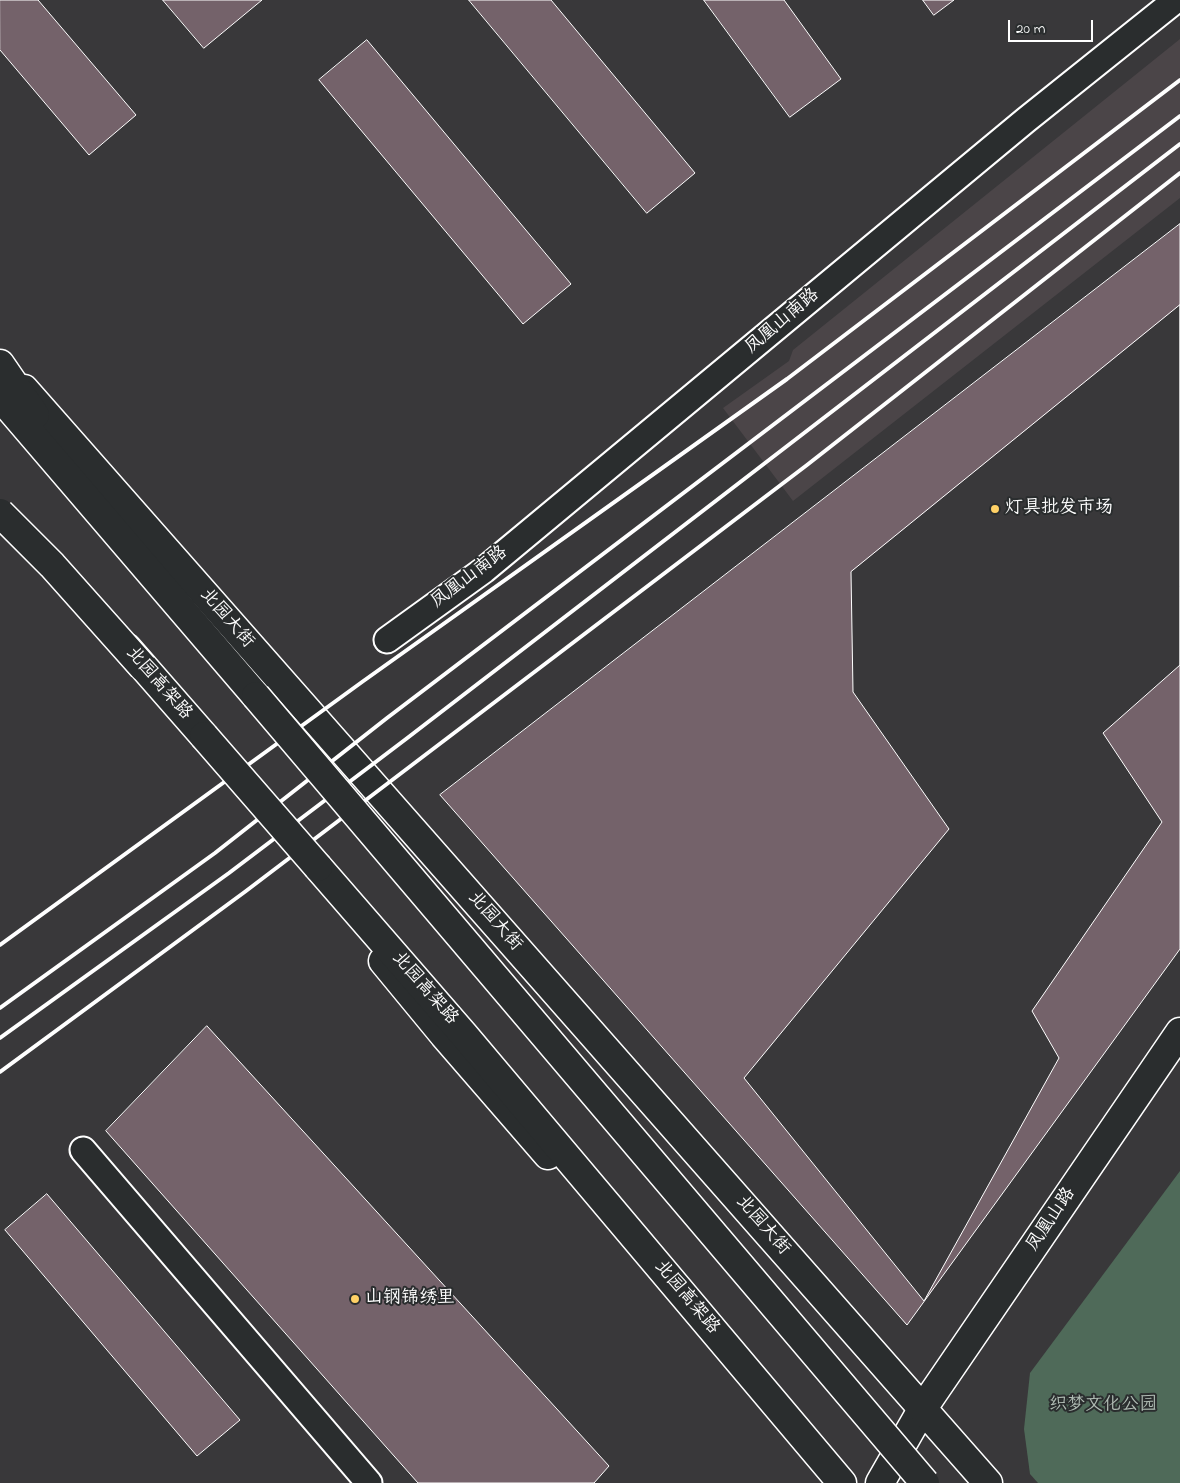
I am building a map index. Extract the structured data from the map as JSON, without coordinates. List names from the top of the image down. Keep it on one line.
{"streets":{"main road":["北园大街","北园高架路","凤凰山路"],"street":["凤凰山南路"]},"crossings":[["北园大街","凤凰山路"]],"parks":["织梦文化公园"],"places":["灯具批发市场","山钢锦绣里"],"scale_bar":"20 m"}
